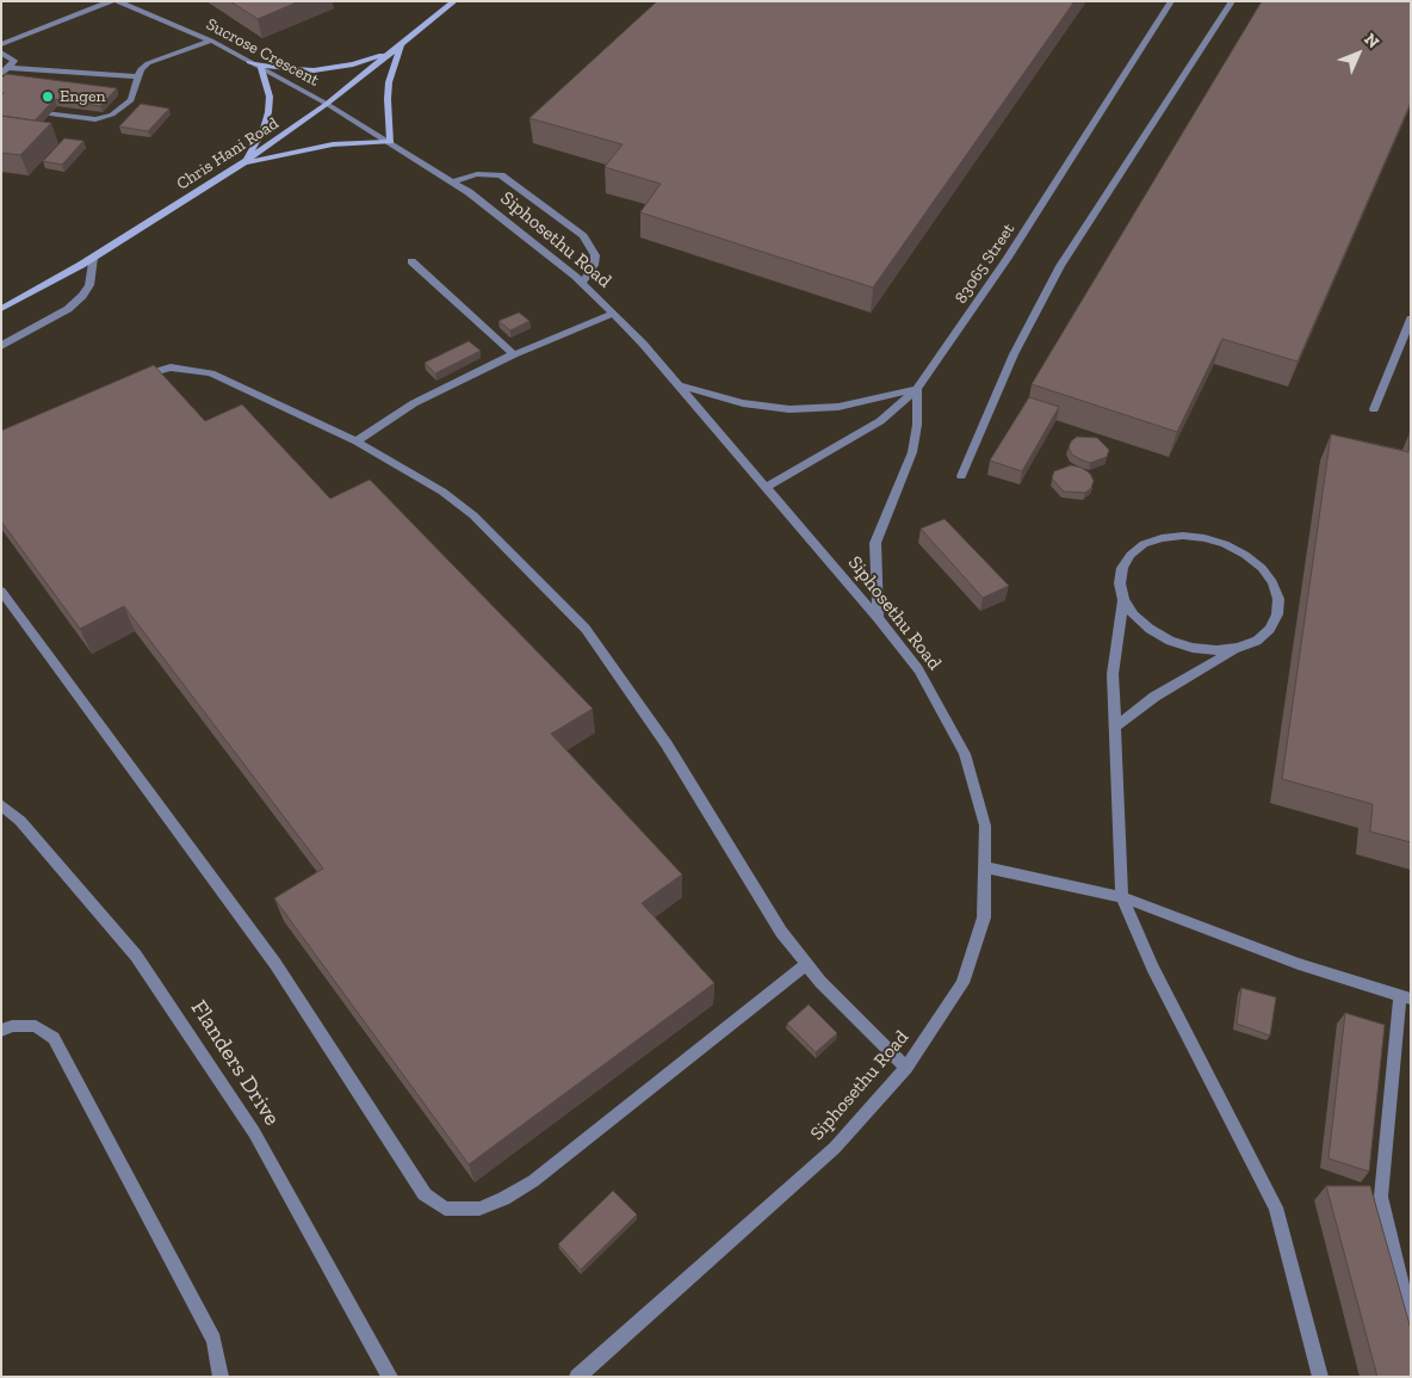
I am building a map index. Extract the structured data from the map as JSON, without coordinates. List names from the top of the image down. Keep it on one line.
{"streets":{"main road":["Chris Hani Road"],"lane":["Sucrose Crescent","Siphosethu Road","83065 Street","Flanders Drive"]},"crossings":[["Sucrose Crescent","Chris Hani Road"],["Sucrose Crescent","Siphosethu Road"],["Chris Hani Road","Siphosethu Road"],["Siphosethu Road","83065 Street"]],"places":["Engen"],"north":"top right"}
